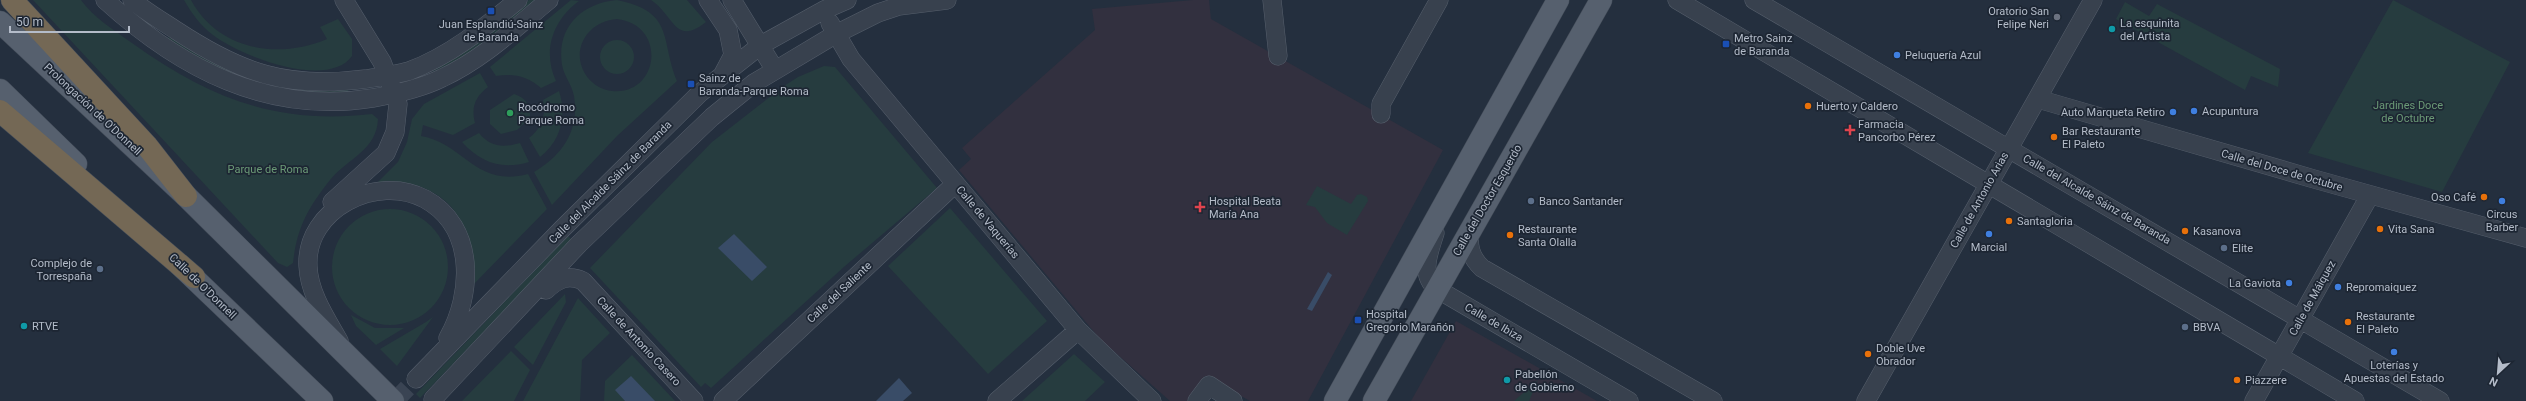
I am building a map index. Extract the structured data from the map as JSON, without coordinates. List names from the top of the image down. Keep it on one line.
{"streets":{"main road":["Prolongación de O'Donnell","Calle del Doctor Esquerdo","Calle de O'Donnell"],"street":["Calle del Doce de Octubre","Calle del Alcalde Sáinz de Baranda","Calle de Antonio Arias","Calle de Vaquerías","Calle del Saliente","Calle de Máiquez","Calle de Ibiza","Calle de Antonio Casero"]},"crossings":[["Calle del Doce de Octubre","Calle de Antonio Arias"],["Calle del Doce de Octubre","Calle de Máiquez"],["Calle del Alcalde Sáinz de Baranda","Calle de Antonio Arias"],["Calle del Alcalde Sáinz de Baranda","Calle de Vaquerías"],["Calle del Alcalde Sáinz de Baranda","Calle de Máiquez"],["Calle del Doctor Esquerdo","Calle de Ibiza"],["Calle de Vaquerías","Calle del Saliente"]],"parks":["Jardines Doce de Octubre","Parque de Roma"],"places":{"transit":["Juan Esplandiú-Sainz de Baranda","Metro Sainz de Baranda","Sainz de Baranda-Parque Roma","Hospital Gregorio Marañón"],"other":["Oratorio San Felipe Neri","La esquinita del Artista","Peluquería Azul","Huerto y Caldero","Acupuntura","Auto Marqueta Retiro","Rocódromo Parque Roma","Bar Restaurante El Paleto","Oso Café","Banco Santander","Circus Barber","Santagloria","Vita Sana","Kasanova","Marcial","Restaurante Santa Olalla","Elite","Complejo de Torrespaña","La Gaviota","Repromaiquez","Restaurante El Paleto","RTVE","BBVA","Loterías y Apuestas del Estado","Doble Uve Obrador","Pabellón de Gobierno","Piazzere"],"health":["Farmacia Pancorbo Pérez","Hospital Beata María Ana"]},"scale_bar":"50 m","north":"bottom left"}
